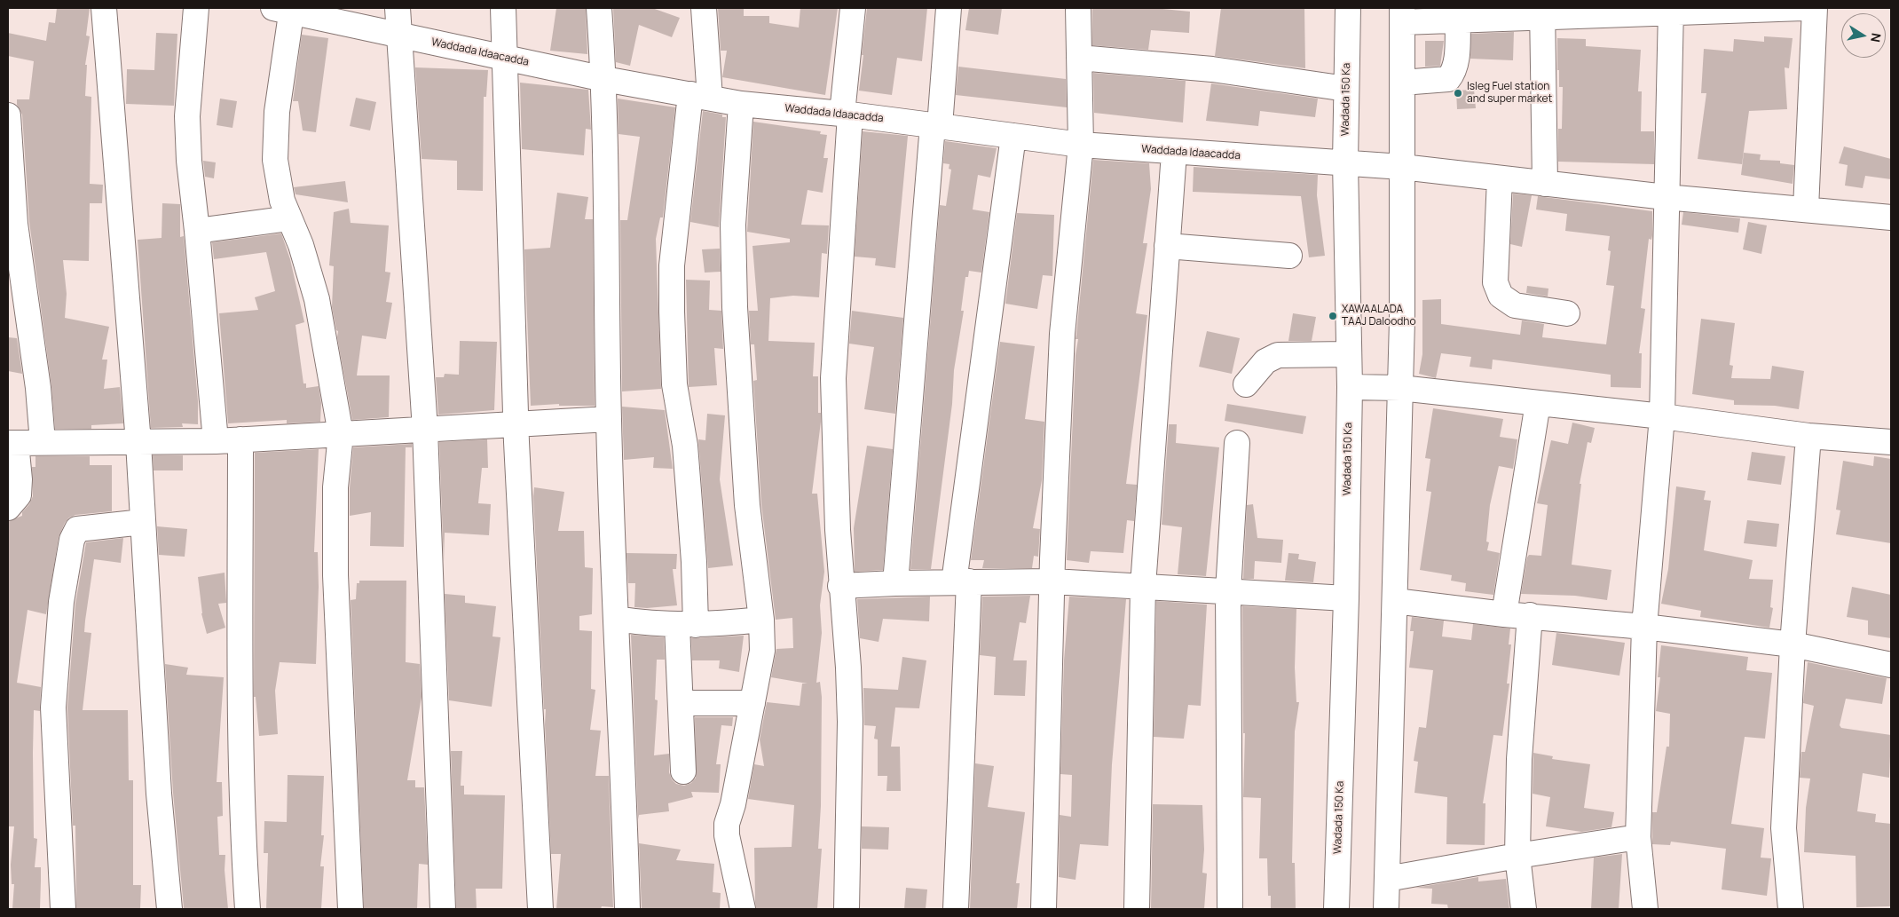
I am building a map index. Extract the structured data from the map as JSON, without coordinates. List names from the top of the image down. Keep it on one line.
{"streets":{"street":["Waddada Idaacadda","Wadada 150 Ka"]},"crossings":[["Waddada Idaacadda","Wadada 150 Ka"]],"places":["Isleg Fuel station and super market","XAWAALADA TAAJ Daloodho"],"north":"right"}
